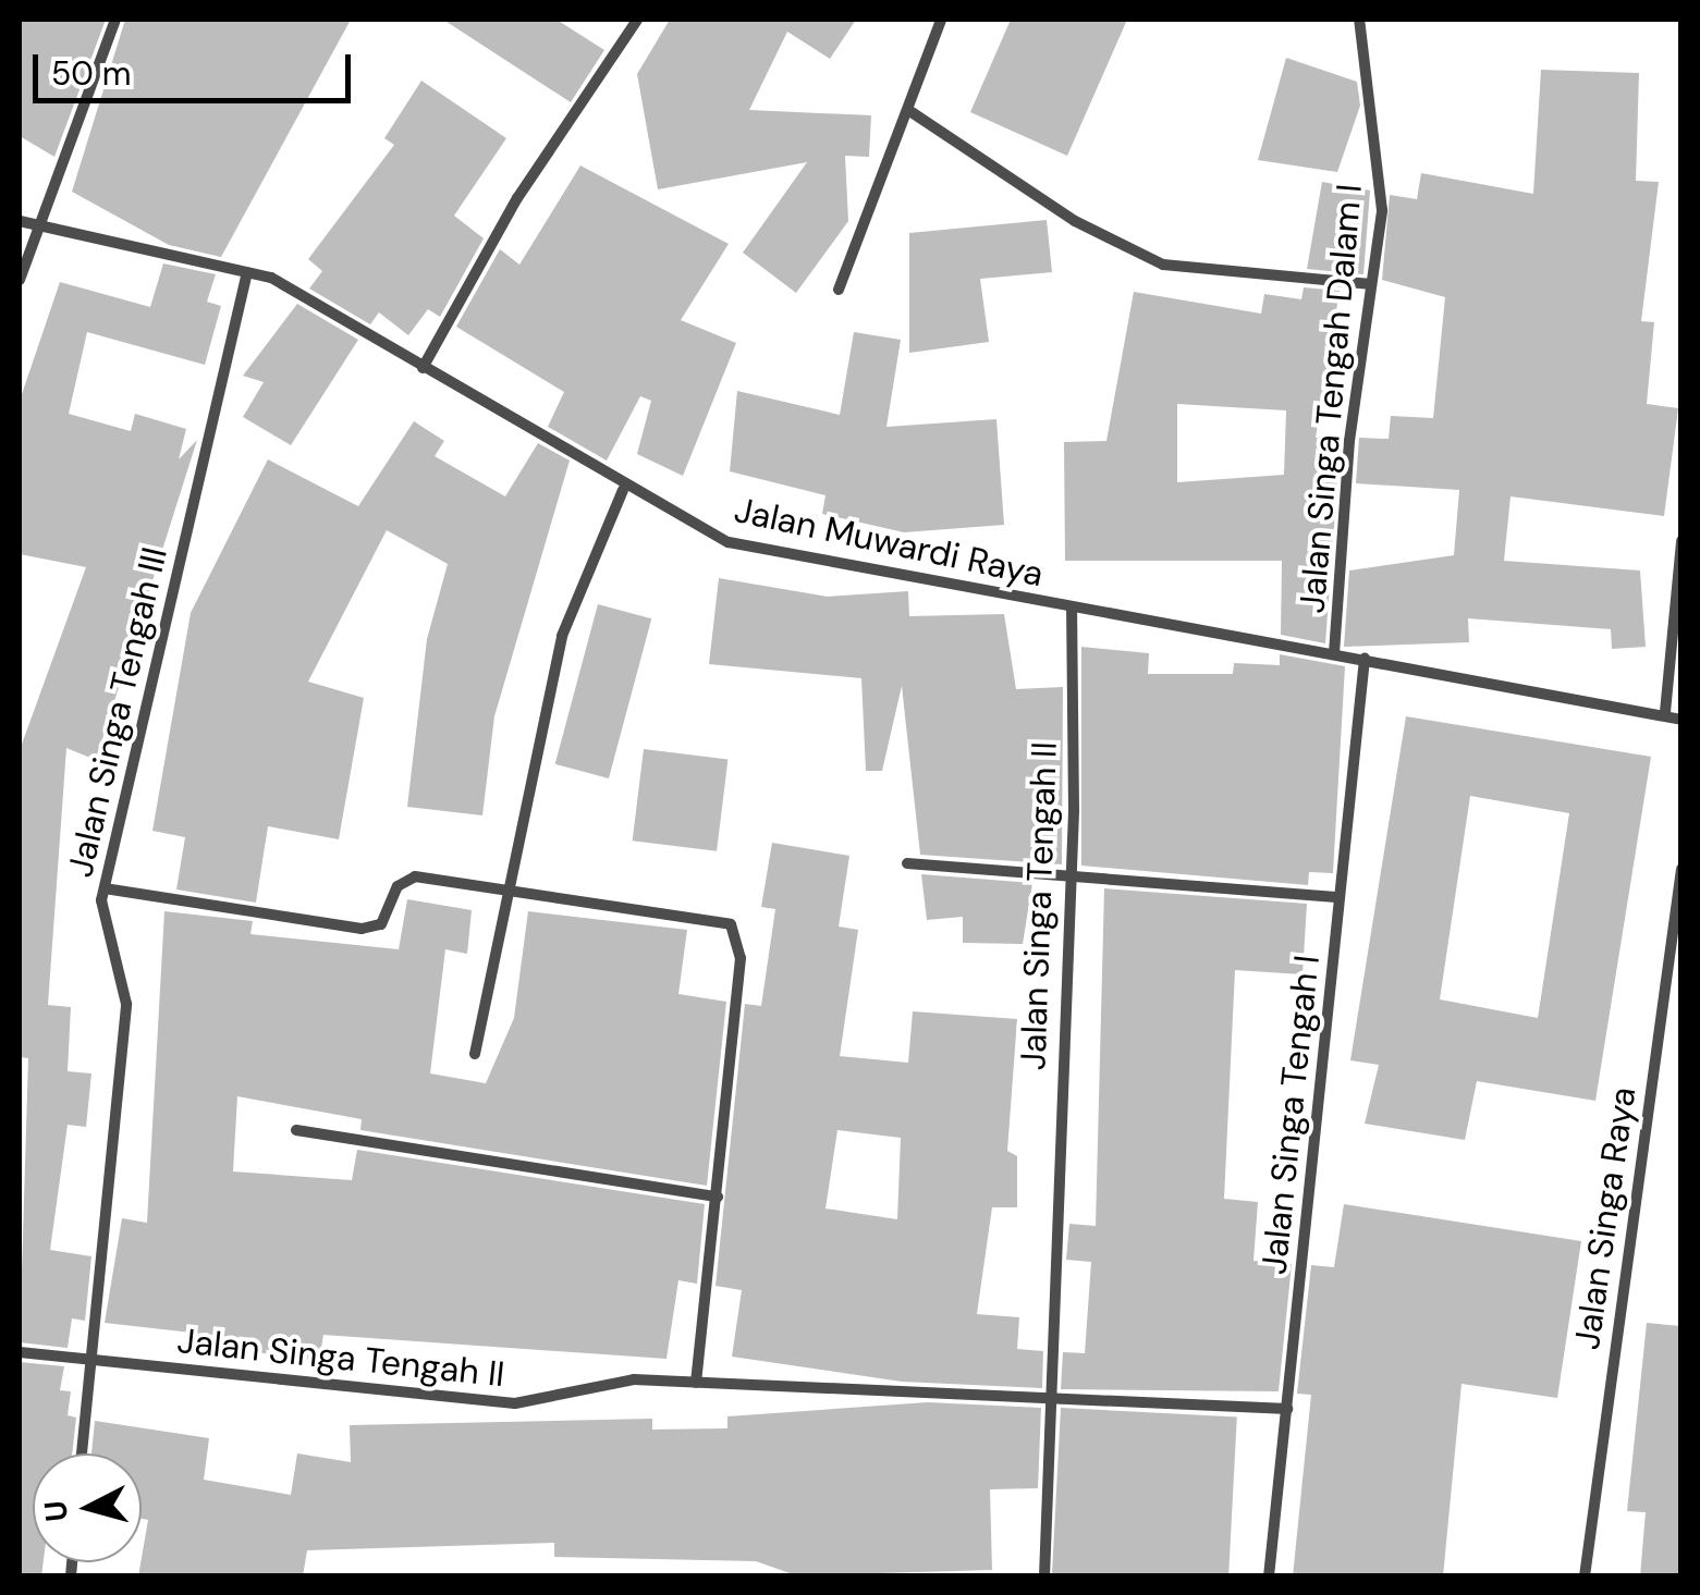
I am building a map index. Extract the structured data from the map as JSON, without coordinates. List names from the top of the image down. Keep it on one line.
{"streets":{"street":["Jalan Singa Tengah Dalam I","Jalan Muwardi Raya","Jalan Singa Tengah III","Jalan Singa Tengah II","Jalan Singa Tengah I","Jalan Singa Raya"]},"crossings":[["Jalan Singa Tengah Dalam I","Jalan Muwardi Raya"],["Jalan Muwardi Raya","Jalan Singa Tengah III"],["Jalan Muwardi Raya","Jalan Singa Tengah II"],["Jalan Muwardi Raya","Jalan Singa Tengah I"],["Jalan Singa Tengah III","Jalan Singa Tengah II"],["Jalan Singa Tengah II","Jalan Singa Tengah I"]],"scale_bar":"50 m","north":"left"}
